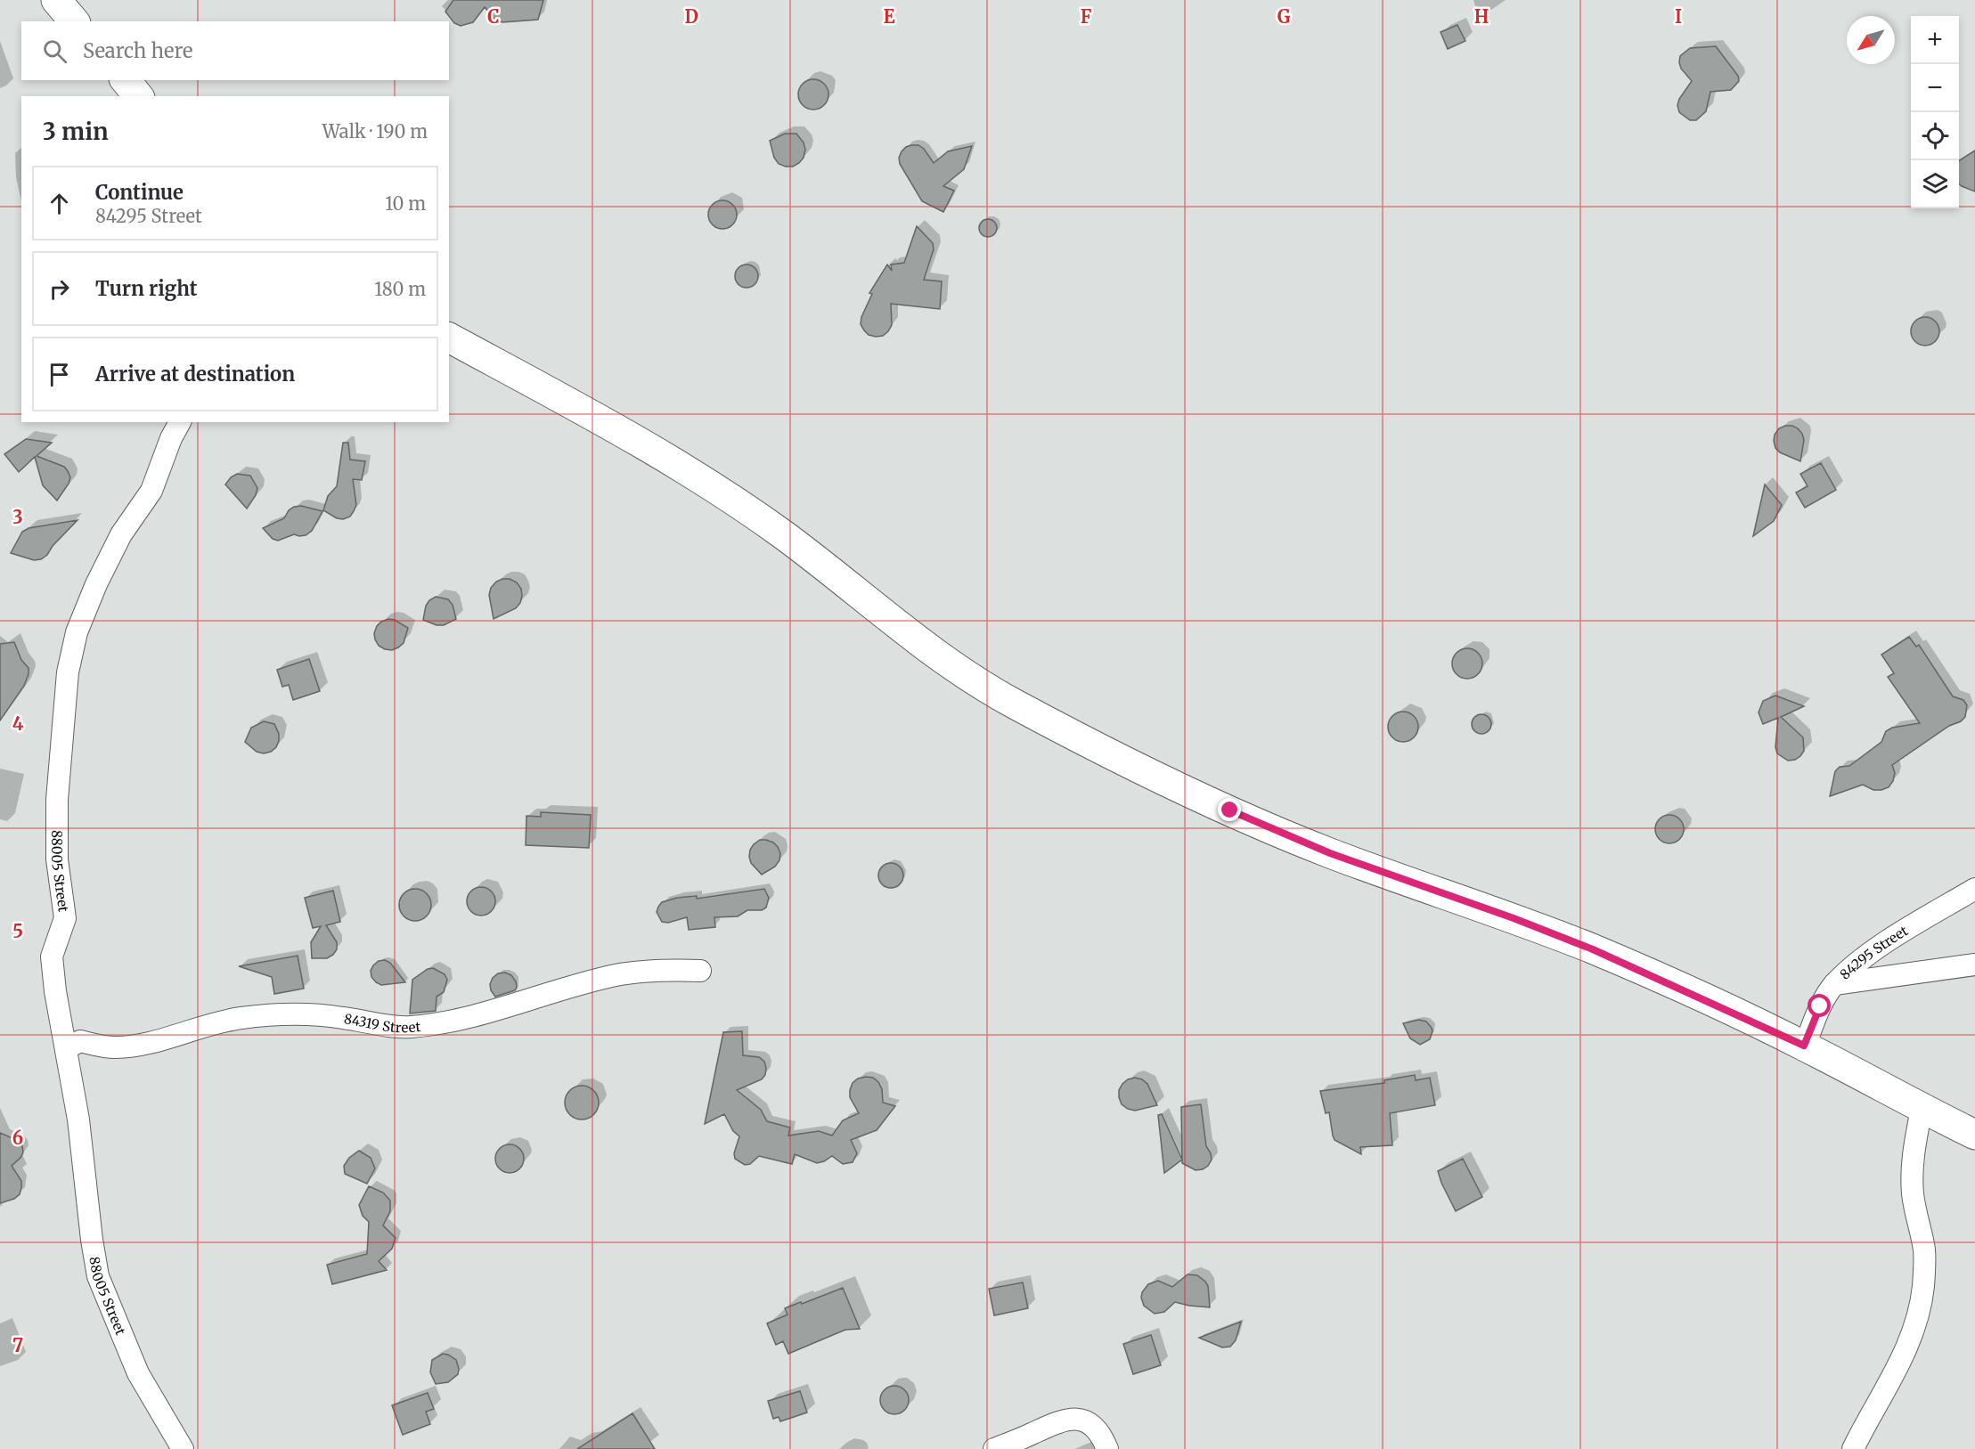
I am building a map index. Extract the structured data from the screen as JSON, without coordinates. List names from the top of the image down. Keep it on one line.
{"streets":{"street":["88005 Street","84295 Street","84319 Street"]},"crossings":[["88005 Street","84319 Street"]],"north":"bottom left","page":{"map_buttons":["+","−"],"search":"Search here","heading":["3 min","Walk · 190 m"],"list":[["Continue","84295 Street","10 m"],["Turn right","180 m"],"Arrive at destination"]},"grid":{"columns":["C","D","E","F","G","H","I"],"rows":["3","4","5","6","7"]}}
